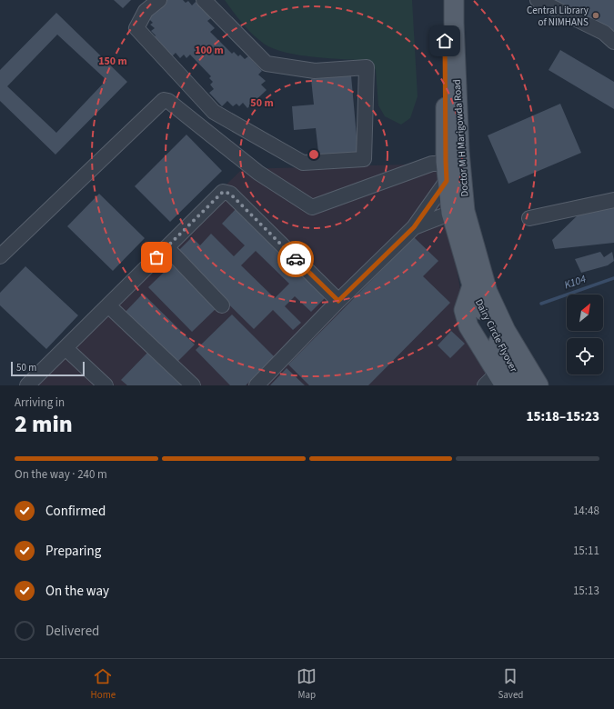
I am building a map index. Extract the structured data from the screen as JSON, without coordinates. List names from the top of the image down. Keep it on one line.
{"streets":{"main road":["Doctor M H Marigowda Road","Dairy Circle Flyover"]},"crossings":[["Doctor M H Marigowda Road","Dairy Circle Flyover"]],"water":["K104"],"places":["Central Library of NIMHANS"],"scale_bar":"50 m","north":"top right","page":{"scale":"50 m","heading":["2 min","Arriving in","15:18–15:23"],"bar":"On the way · 240 m","list":[["Confirmed","14:48"],["Preparing","15:11"],["On the way","15:13"],"Delivered"],"tabs":["Home","Map","Saved"]},"rings":["100 m","150 m","50 m"]}
